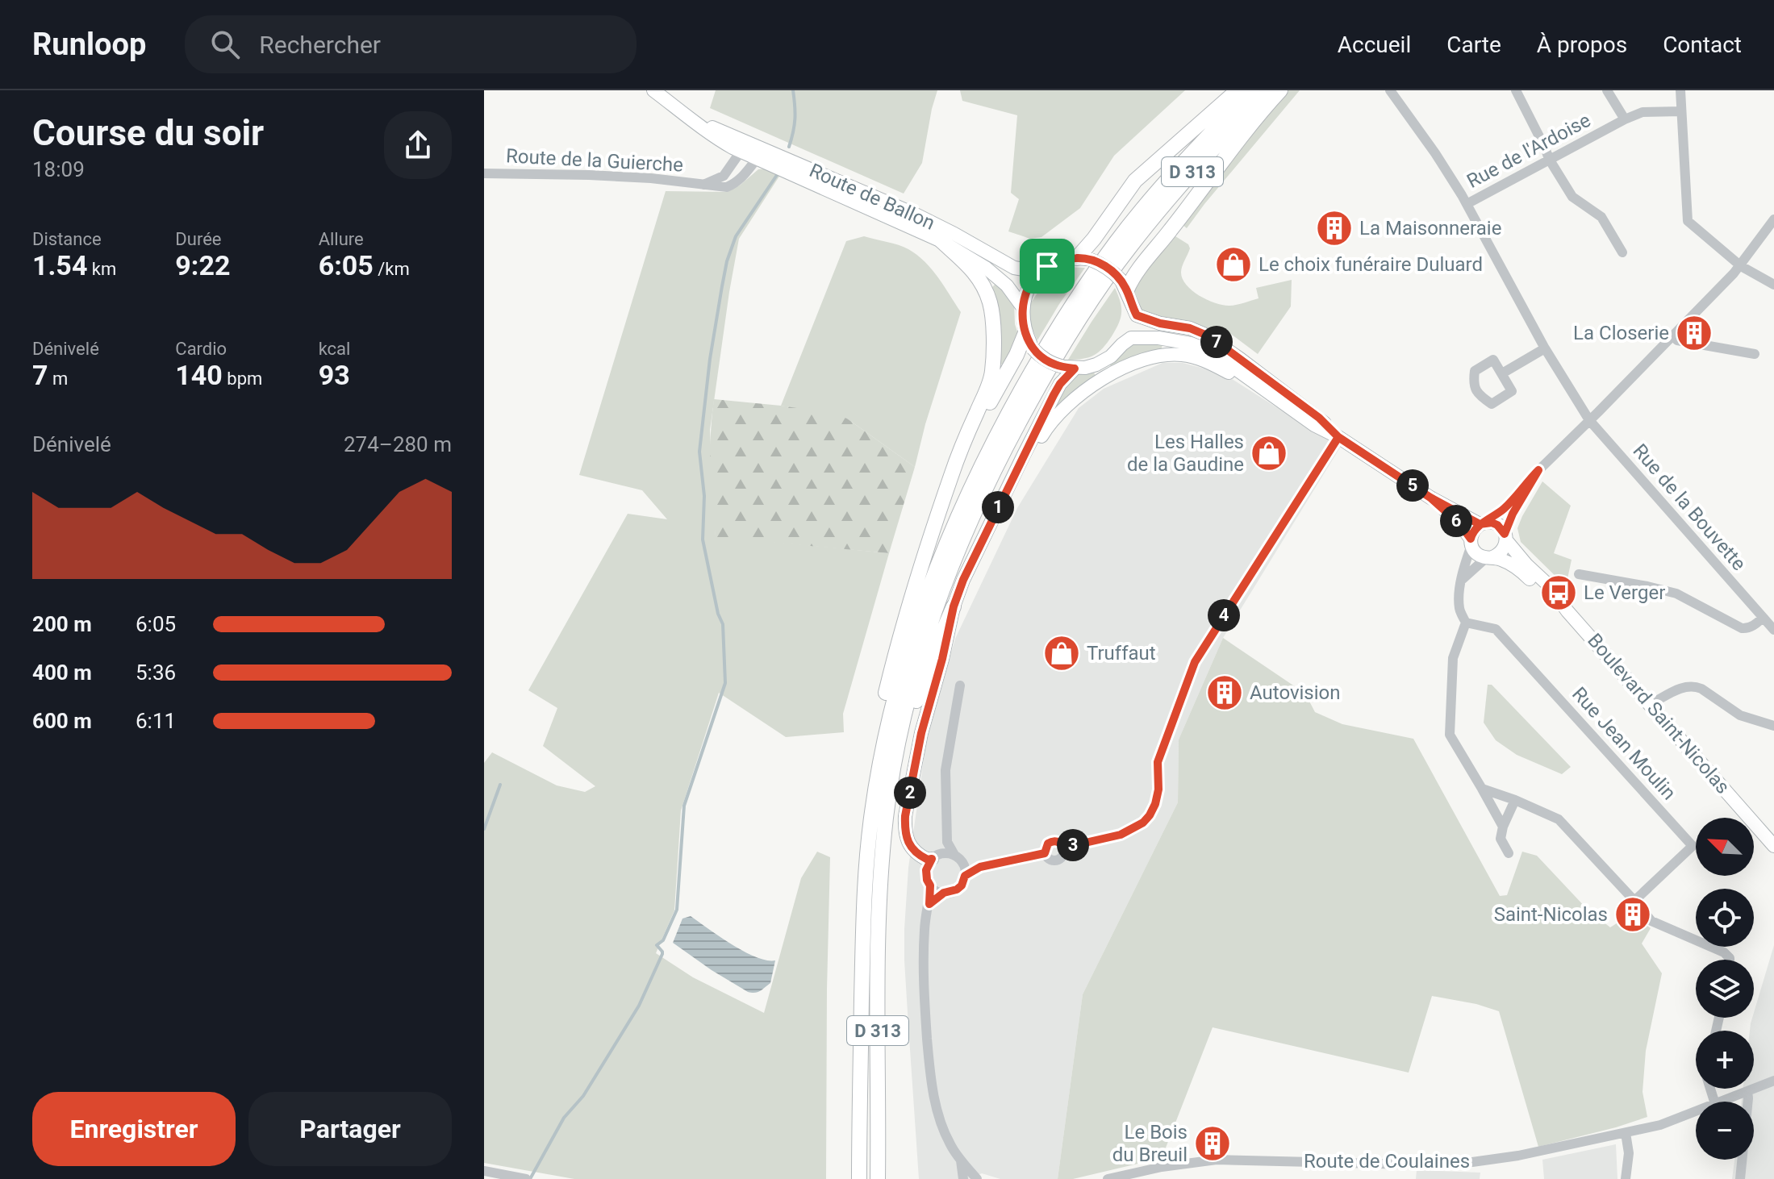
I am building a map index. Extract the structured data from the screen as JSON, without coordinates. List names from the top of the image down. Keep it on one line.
{"streets":{"highway":["D 313"],"main road":["Route de Ballon","Boulevard Saint-Nicolas"],"street":["Rue de l'Ardoise","Route de la Guierche","Rue de la Bouvette","Rue Jean Moulin","Route de Coulaines"]},"crossings":[["Rue de l'Ardoise","Rue de la Bouvette"],["Route de la Guierche","Route de Ballon"]],"places":{"building":["La Maisonneraie","La Closerie","Autovision","Saint-Nicolas","Le Bois du Breuil"],"shop":["Le choix funéraire Duluard","Les Halles de la Gaudine","Truffaut"],"bus stop":["Le Verger"]},"north":"top left","page":{"header":"Runloop","search":"Rechercher","nav":["Accueil","Carte","À propos","Contact"],"heading":["Course du soir","18:09"],"stats":[["Distance","1.54 km"],["Durée","9:22"],["Allure","6:05 /km"],["Dénivelé","7 m"],["Cardio","140 bpm"],["kcal","93"]],"pins":["7","5","1","6","4","2","3"],"chart":["Dénivelé","274–280 m"],"list":[{"name":"200 m","note":"6:05"},{"name":"400 m","note":"5:36"},{"name":"600 m","note":"6:11"}],"map_buttons":["+","−"],"buttons":["Enregistrer","Partager"]}}
